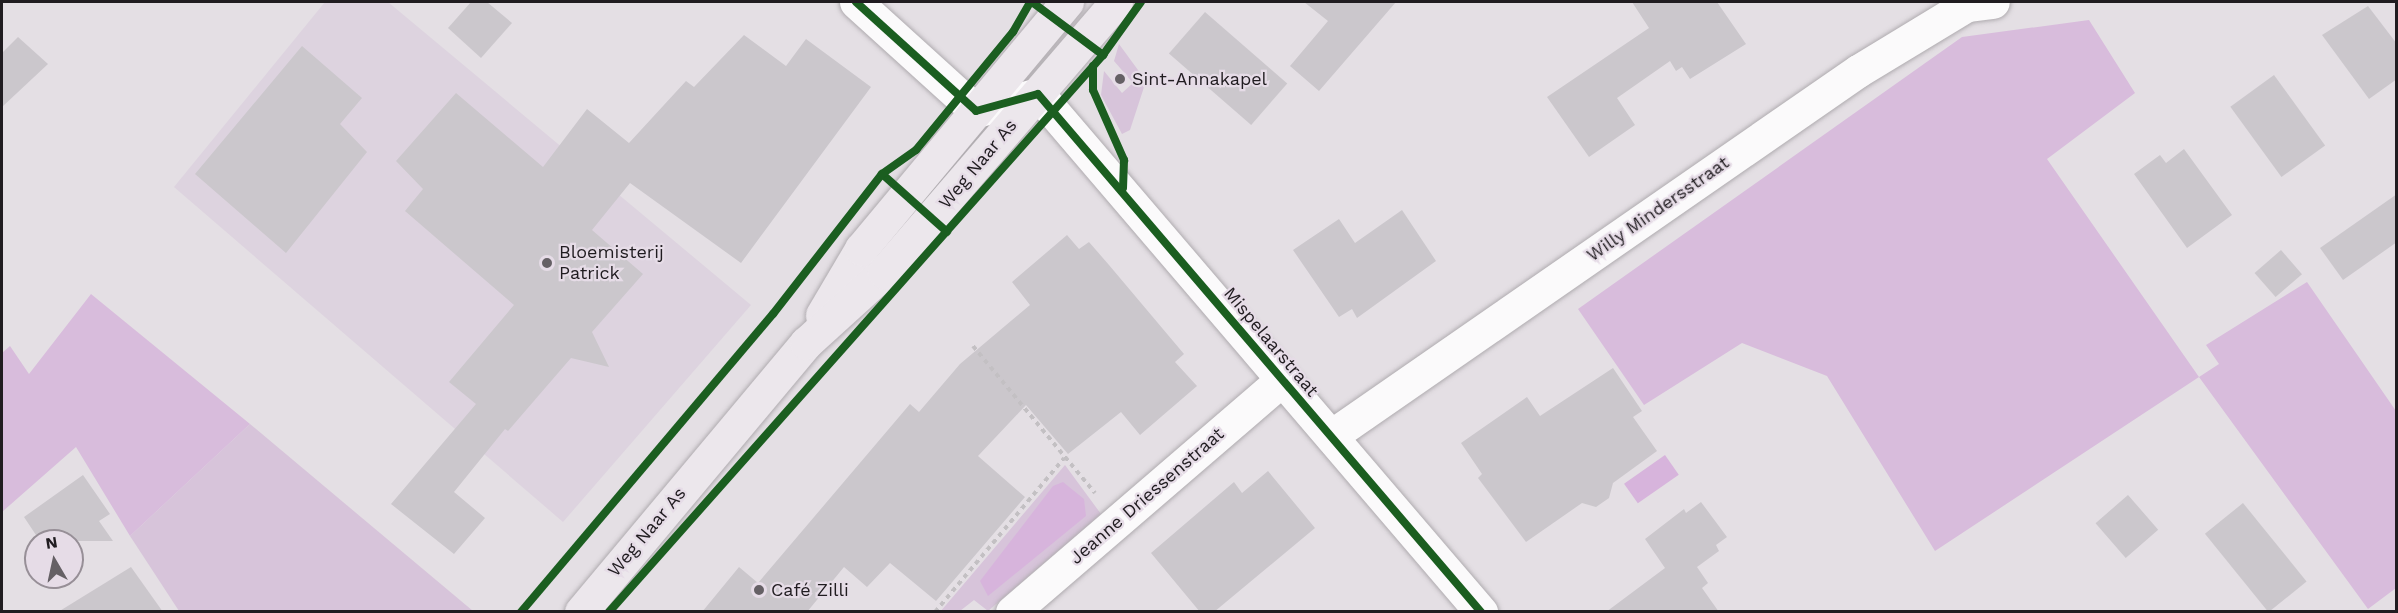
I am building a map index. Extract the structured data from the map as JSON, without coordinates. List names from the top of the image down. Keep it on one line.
{"streets":{"main road":["Weg Naar As"],"street":["Willy Mindersstraat","Mispelaarstraat","Jeanne Driessenstraat"]},"crossings":[["Weg Naar As","Mispelaarstraat"],["Willy Mindersstraat","Mispelaarstraat"],["Mispelaarstraat","Jeanne Driessenstraat"]],"places":["Sint-Annakapel","Bloemisterij Patrick","Café Zilli"],"north":"top"}
